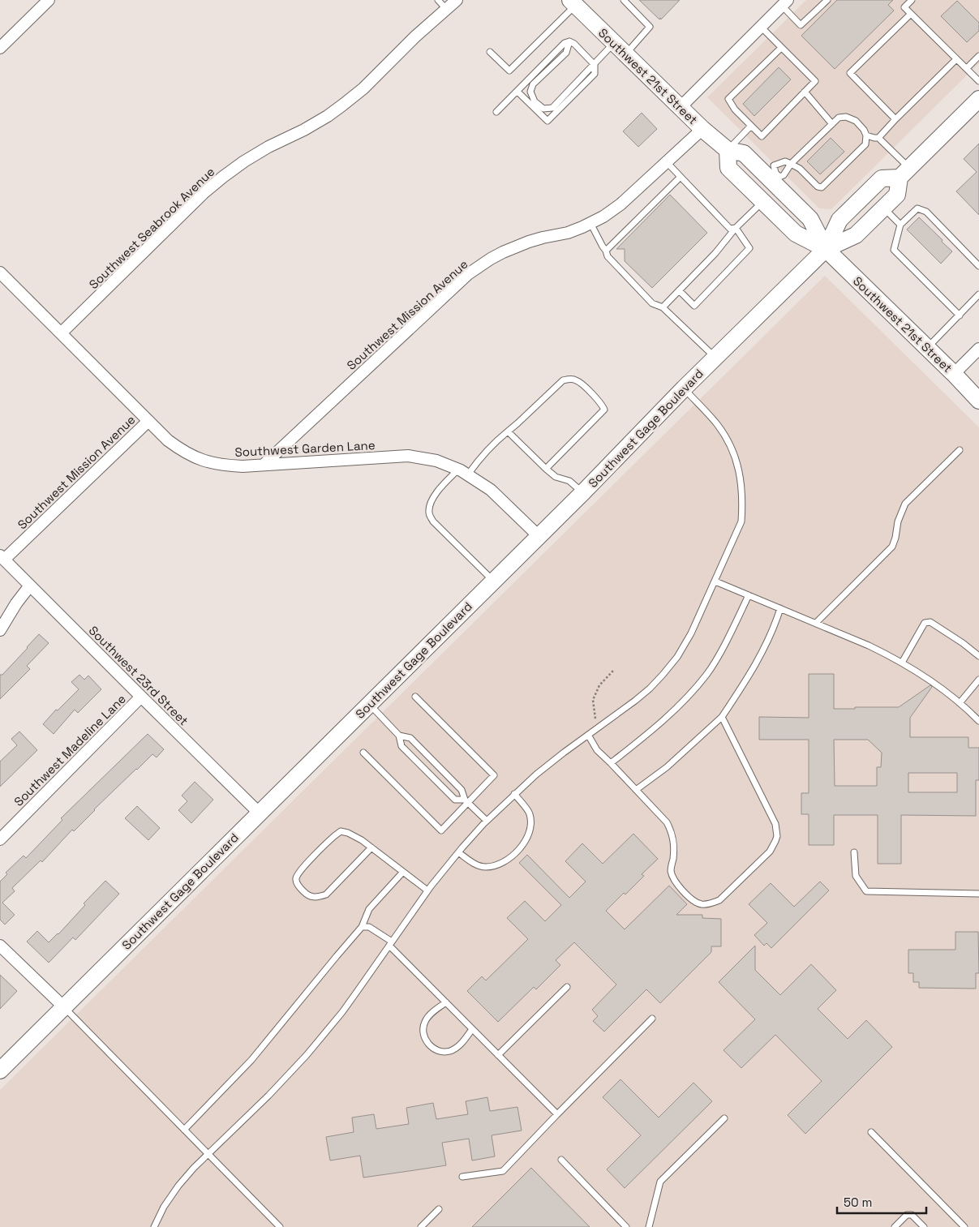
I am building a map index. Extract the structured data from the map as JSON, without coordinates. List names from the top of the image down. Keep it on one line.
{"streets":{"main road":["Southwest 21st Street","Southwest Gage Boulevard"],"street":["Southwest Seabrook Avenue","Southwest Mission Avenue","Southwest Garden Lane","Southwest 23rd Street","Southwest Madeline Lane"]},"crossings":[["Southwest 21st Street","Southwest Mission Avenue"],["Southwest 21st Street","Southwest Gage Boulevard"],["Southwest Seabrook Avenue","Southwest Garden Lane"],["Southwest Mission Avenue","Southwest Garden Lane"],["Southwest Mission Avenue","Southwest 23rd Street"],["Southwest Gage Boulevard","Southwest Garden Lane"],["Southwest Gage Boulevard","Southwest 23rd Street"],["Southwest 23rd Street","Southwest Madeline Lane"]],"scale_bar":"50 m"}
